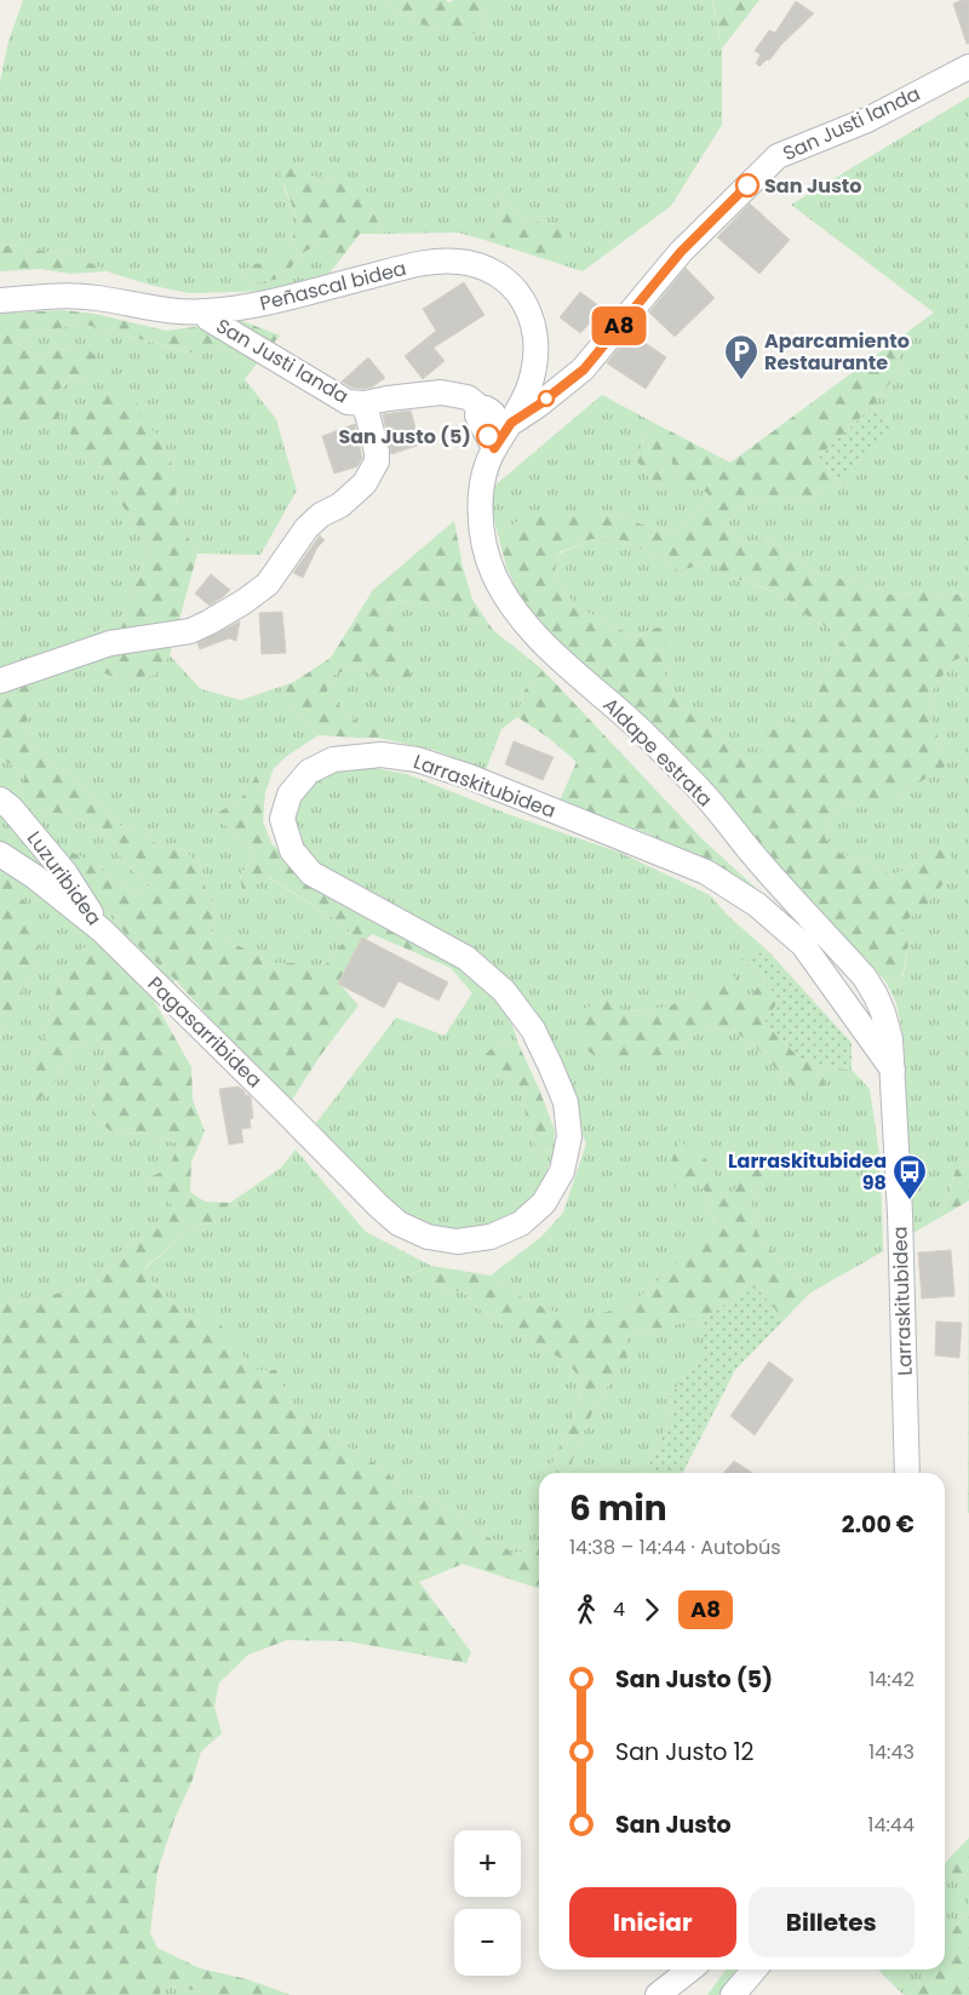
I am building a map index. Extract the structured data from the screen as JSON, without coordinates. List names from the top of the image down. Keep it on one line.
{"streets":{"street":["San Justi landa","Peñascal bidea","Aldape estrata","Larraskitubidea","Luzuribidea","Pagasarribidea"]},"crossings":[["San Justi landa","Peñascal bidea"],["San Justi landa","Aldape estrata"],["Peñascal bidea","Aldape estrata"],["Aldape estrata","Larraskitubidea"],["Larraskitubidea","Pagasarribidea"],["Luzuribidea","Pagasarribidea"]],"places":{"other":["San Justo","San Justo (5)"],"parking":["Aparcamiento Restaurante"],"bus stop":["Larraskitubidea 98"]},"lines":["bus line A8"],"page":{"on_map":"A8","heading":["6 min","14:38 – 14:44 · Autobús","2.00 €"],"legs":["4","A8"],"list":[{"name":"San Justo (5)","value":"14:42"},{"name":"San Justo 12","value":"14:43"},{"name":"San Justo","value":"14:44"}],"map_buttons":["+","−"],"buttons":["Iniciar","Billetes"]}}
